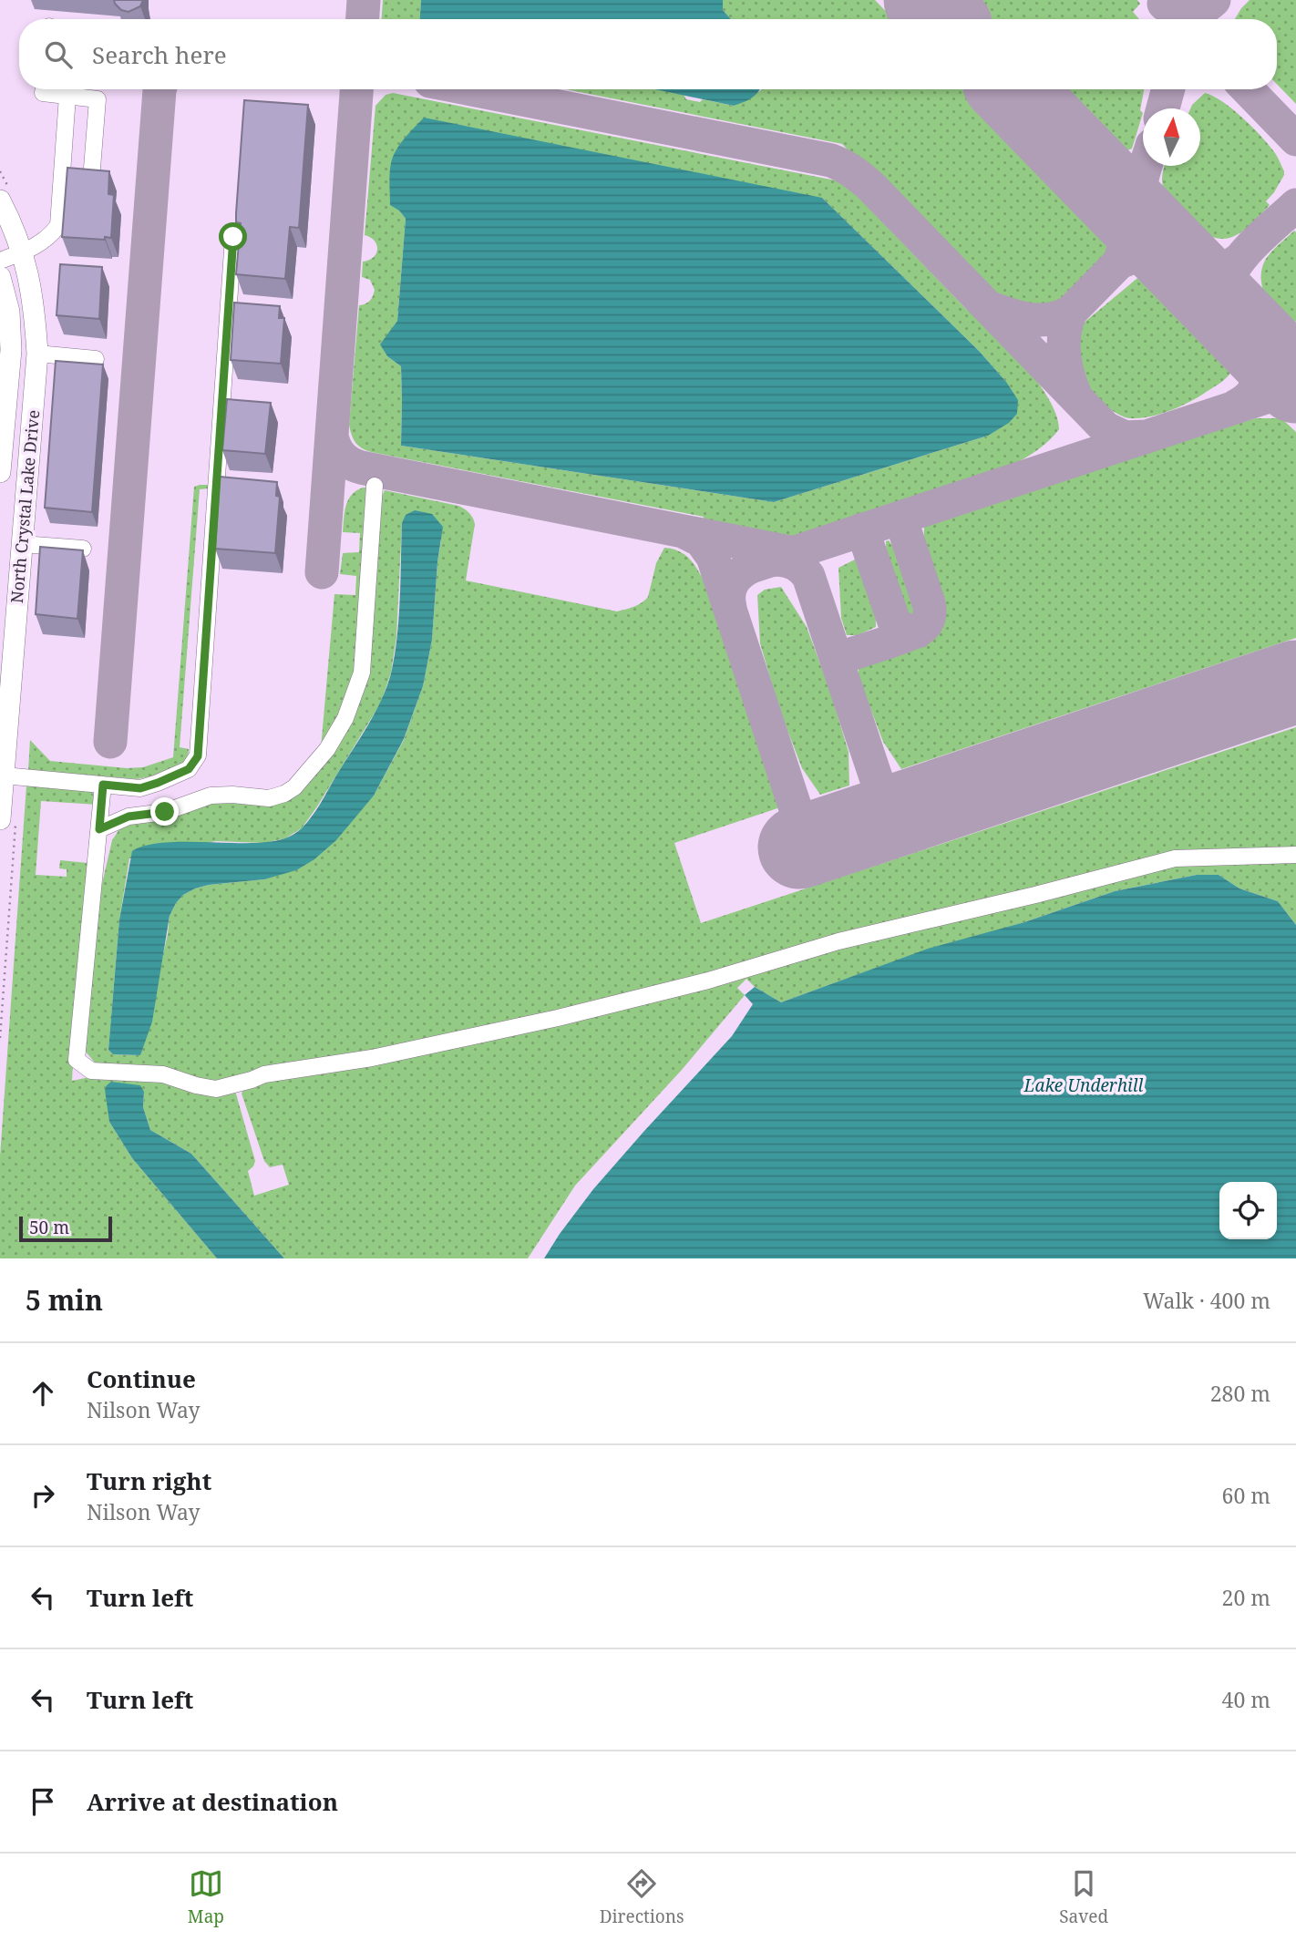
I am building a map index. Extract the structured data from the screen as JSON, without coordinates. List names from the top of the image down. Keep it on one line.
{"streets":{"main road":["North Crystal Lake Drive"]},"water":["Lake Underhill"],"scale_bar":"50 m","north":"top","page":{"search":"Search here","scale":"50 m","heading":["5 min","Walk · 400 m"],"list":[["Continue","Nilson Way","280 m"],["Turn right","Nilson Way","60 m"],["Turn left","20 m"],["Turn left","40 m"],"Arrive at destination"],"nav":["Map","Directions","Saved"]}}
